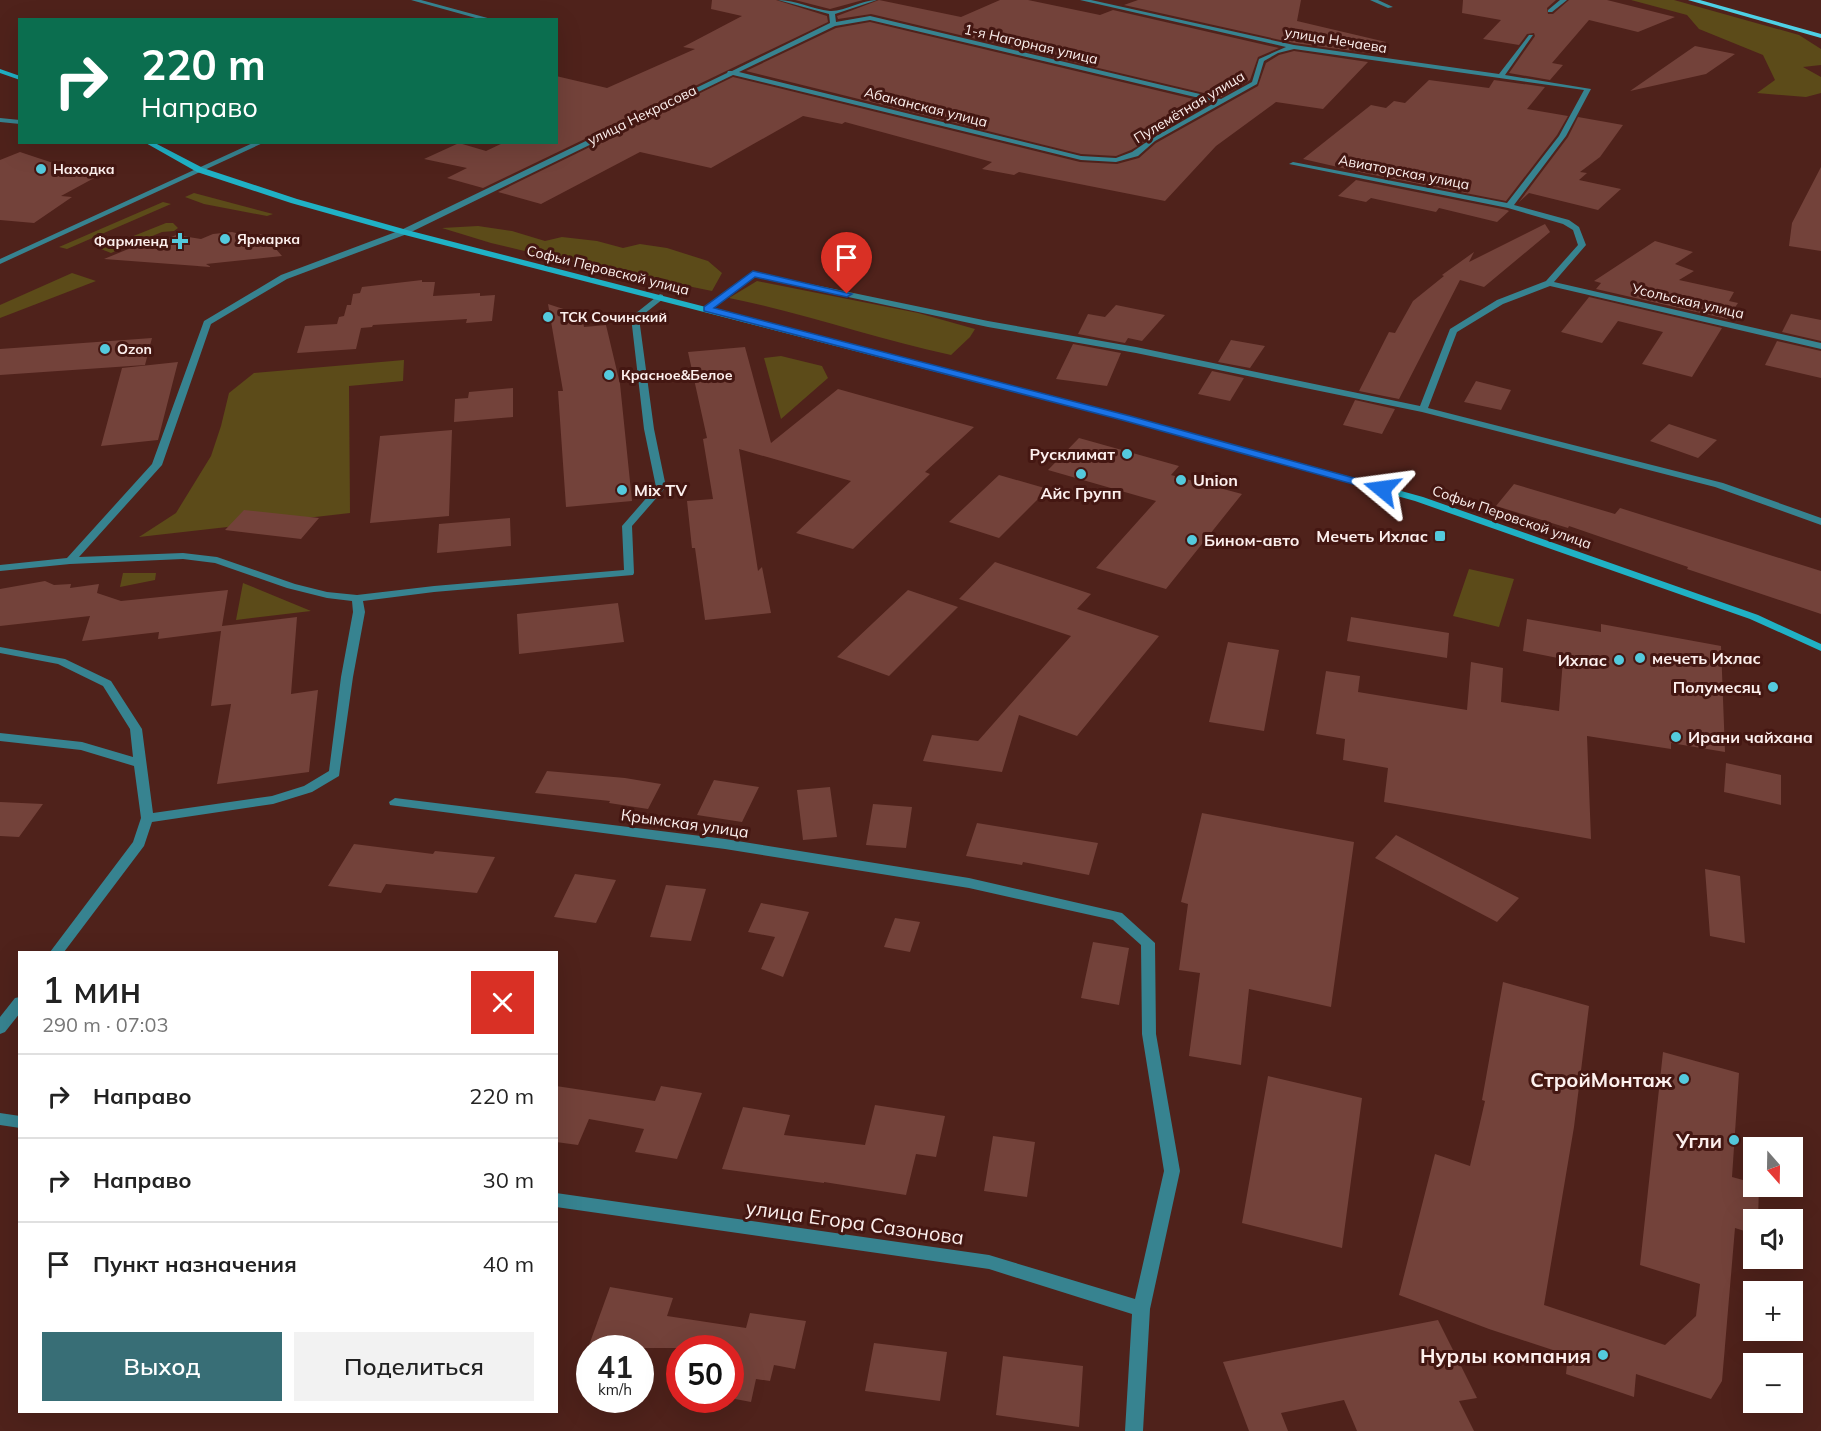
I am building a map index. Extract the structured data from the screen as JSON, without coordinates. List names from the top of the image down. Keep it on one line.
{"streets":{"main road":["Софьи Перовской улица"],"street":["улица Нечаева","1-я Нагорная улица","Абаканская улица","Пулемётная улица","улица Некрасова","Авиаторская улица","Усольская улица","Крымская улица","улица Егора Сазонова"]},"crossings":[["улица Нечаева","Пулемётная улица"],["улица Нечаева","Авиаторская улица"],["1-я Нагорная улица","Пулемётная улица"],["1-я Нагорная улица","улица Некрасова"],["Абаканская улица","Пулемётная улица"],["Абаканская улица","улица Некрасова"],["улица Некрасова","Софьи Перовской улица"],["Авиаторская улица","Усольская улица"],["Крымская улица","улица Егора Сазонова"]],"places":{"other":["Находка","Ярмарка","ТСК Сочинский","Ozon","Красное&Белое","Русклимат","Айс Групп","Union","Mix TV","Бином-авто","мечеть Ихлас","Ихлас","Полумесяц","Ирани чайхана","СтройМонтаж","Угли","Нурлы компания"],"health":["Фармленд"],"transit":["Мечеть Ихлас"]},"north":"bottom","page":{"turn":["220 m","Направо"],"heading":["1 мин","290 m · 07:03"],"list":[{"name":"Направо","value":"220 m"},{"name":"Направо","value":"30 m"},{"name":"Пункт назначения","value":"40 m"}],"map_buttons":["+","−"],"buttons":["Выход","Поделиться"],"speed":"41 km/h","limit":"50"}}
